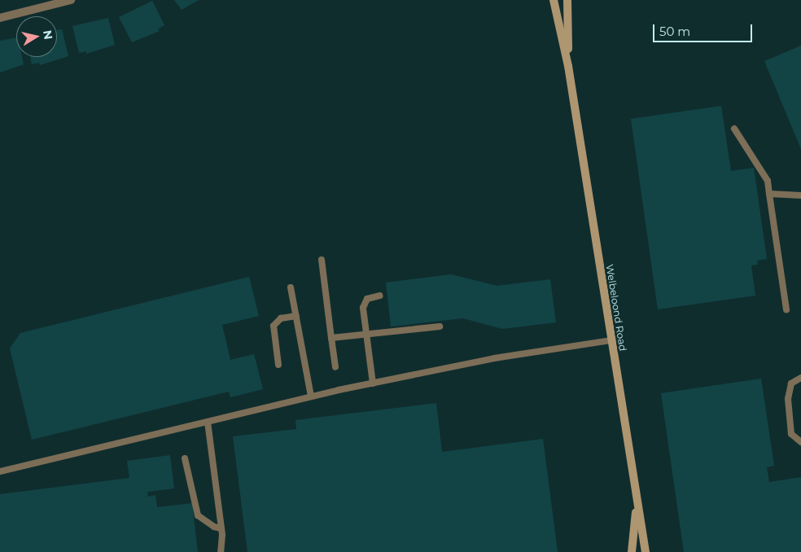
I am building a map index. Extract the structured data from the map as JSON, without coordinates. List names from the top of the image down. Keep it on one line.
{"streets":{"main road":["Welbeloond Road"]},"scale_bar":"50 m","north":"right"}
